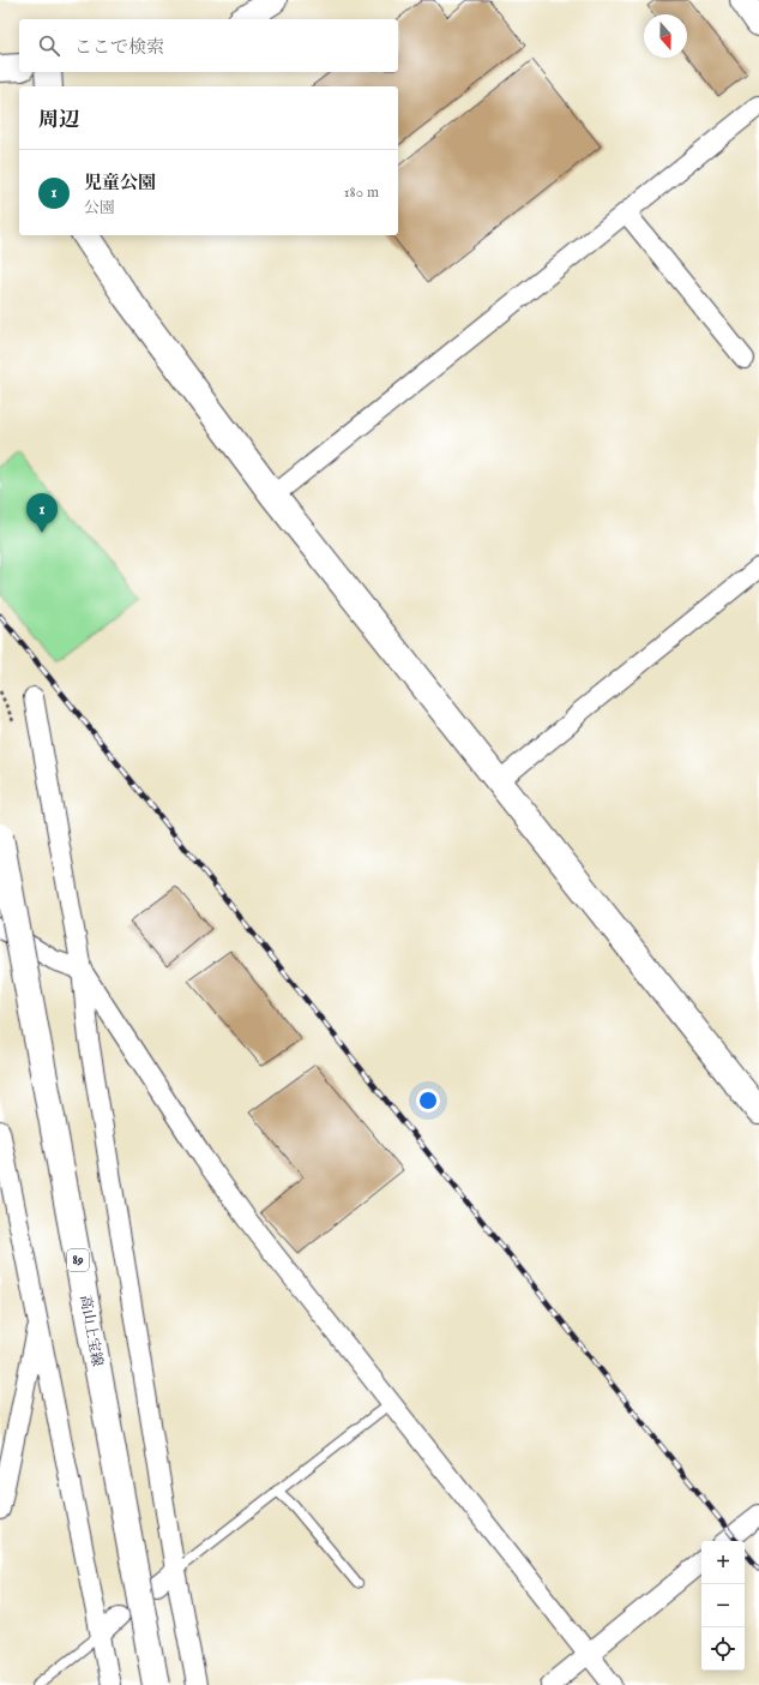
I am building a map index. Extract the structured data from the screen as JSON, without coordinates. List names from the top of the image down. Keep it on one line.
{"streets":{"street":["89","高山上宝線"]},"north":"bottom","page":{"search":"ここで検索","heading":"周辺","list":[{"mark":"1","name":"児童公園","note":"公園","value":"180 m"}],"pins":"1","map_buttons":["+","−"]}}
